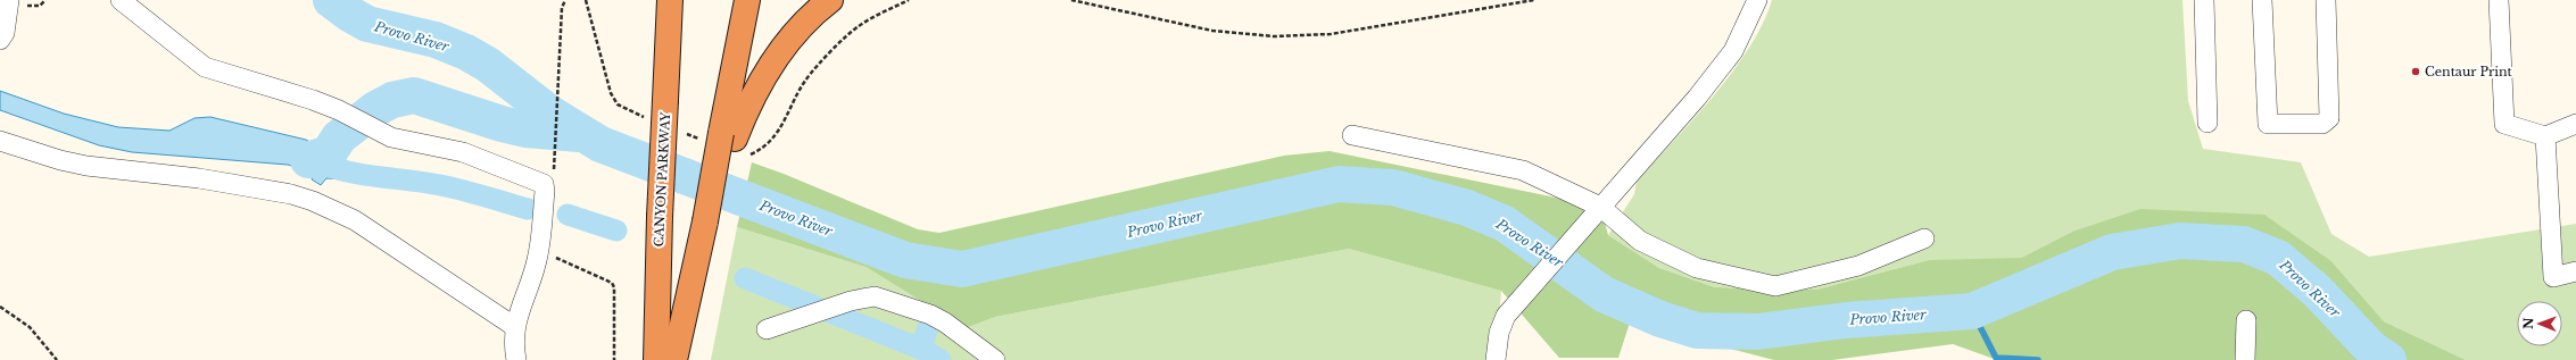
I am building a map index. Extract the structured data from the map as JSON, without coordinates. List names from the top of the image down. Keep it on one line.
{"streets":{"highway":["CANYON PARKWAY"]},"water":["Provo River"],"places":["Centaur Print"],"north":"left"}
